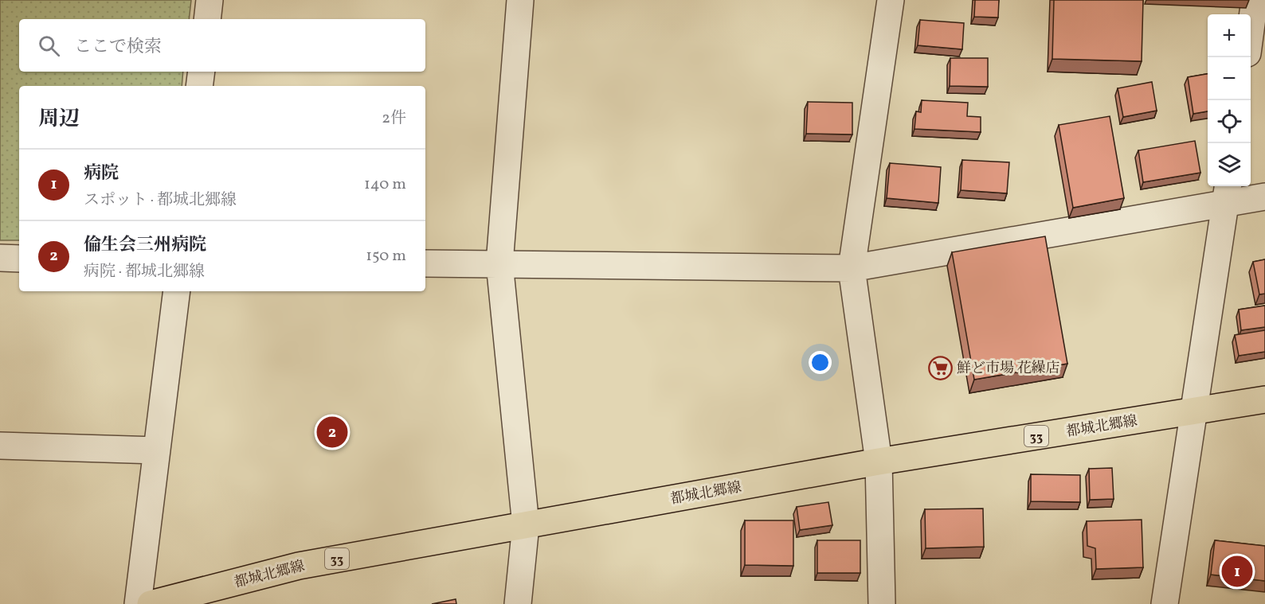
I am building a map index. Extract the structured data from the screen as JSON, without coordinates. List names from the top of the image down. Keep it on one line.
{"streets":{"main road":["都城北郷線","33"]},"places":{"supermarket":["鮮ど市場 花繰店"]},"page":{"map_buttons":["+","−"],"search":"ここで検索","heading":["周辺","2件"],"list":[{"mark":"1","name":"病院","note":"スポット · 都城北郷線","value":"140 m"},{"mark":"2","name":"倫生会三州病院","note":"病院 · 都城北郷線","value":"150 m"}],"pins":["2","1"]}}
